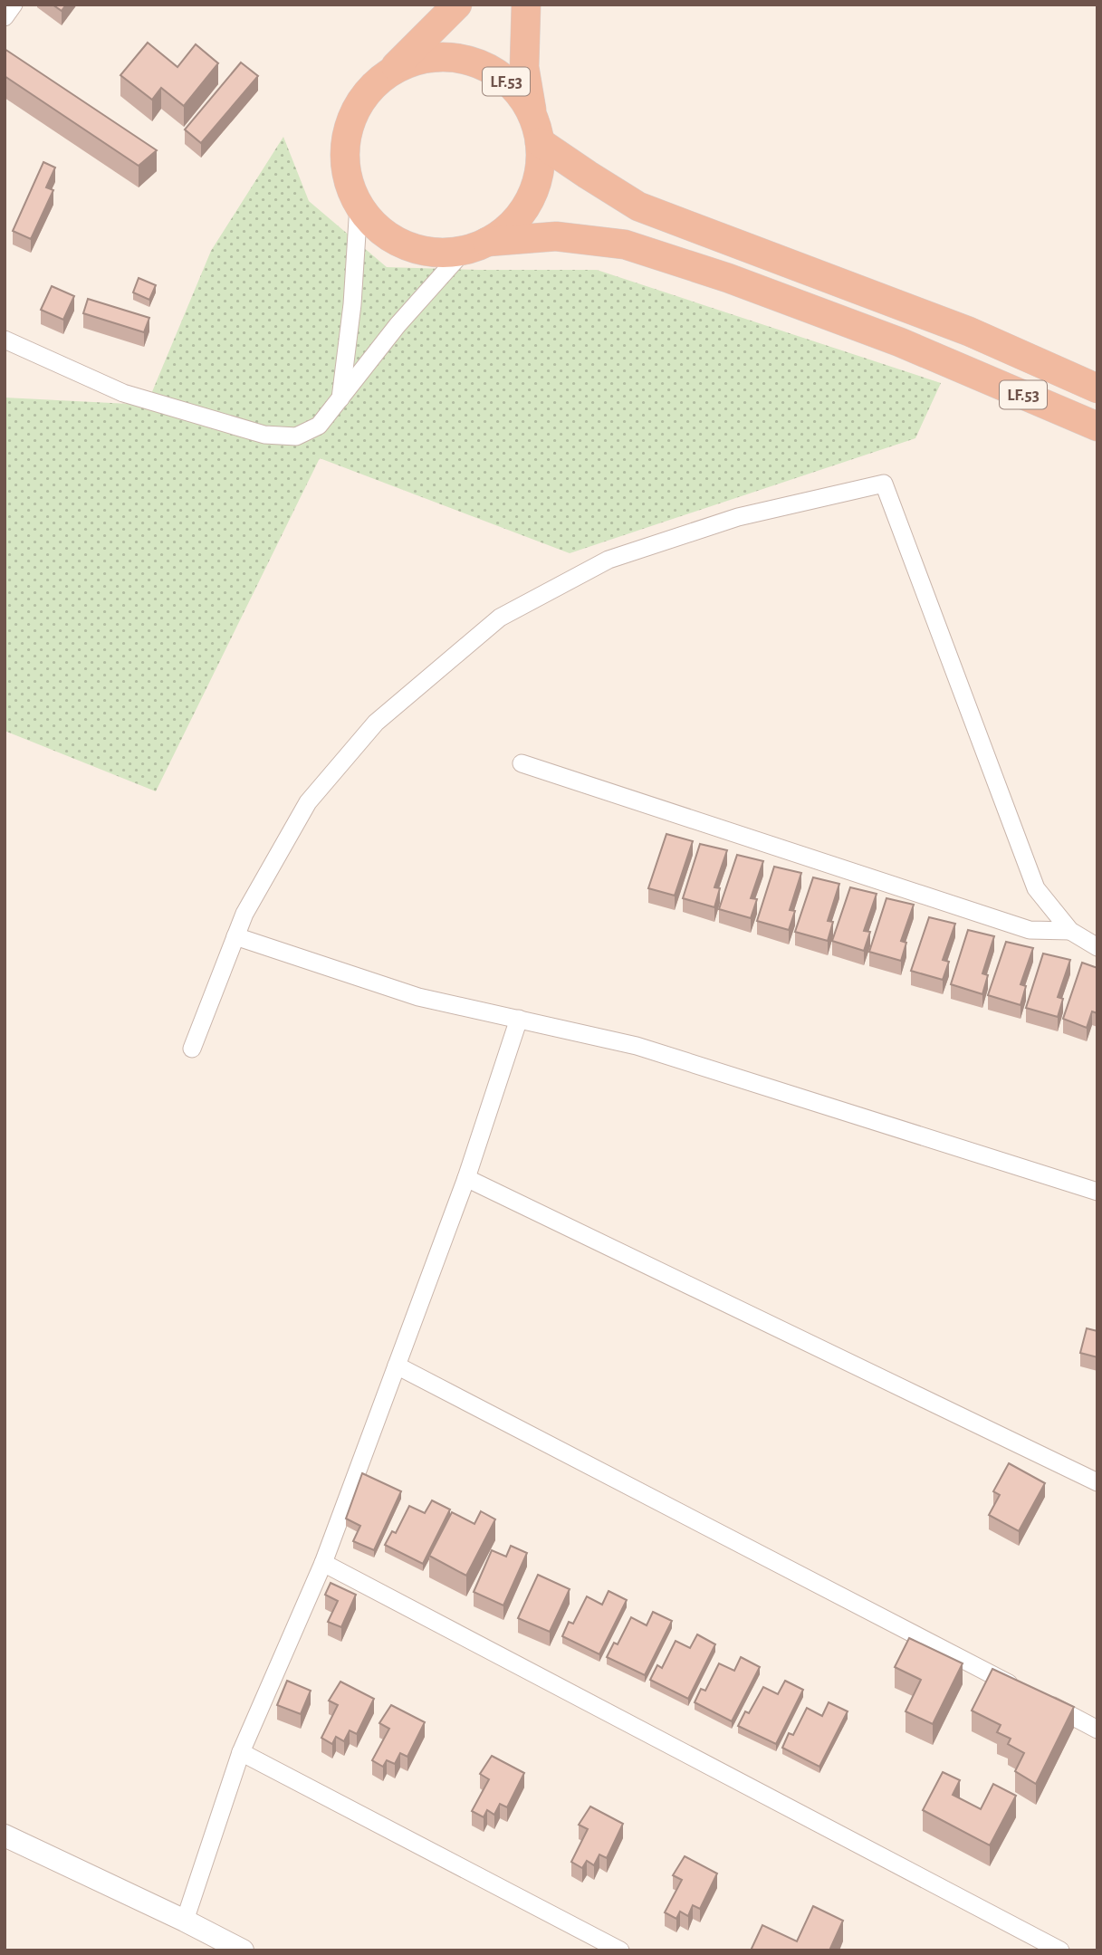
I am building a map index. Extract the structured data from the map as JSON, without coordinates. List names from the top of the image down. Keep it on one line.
{"streets":{"highway":["LF.53"]}}
